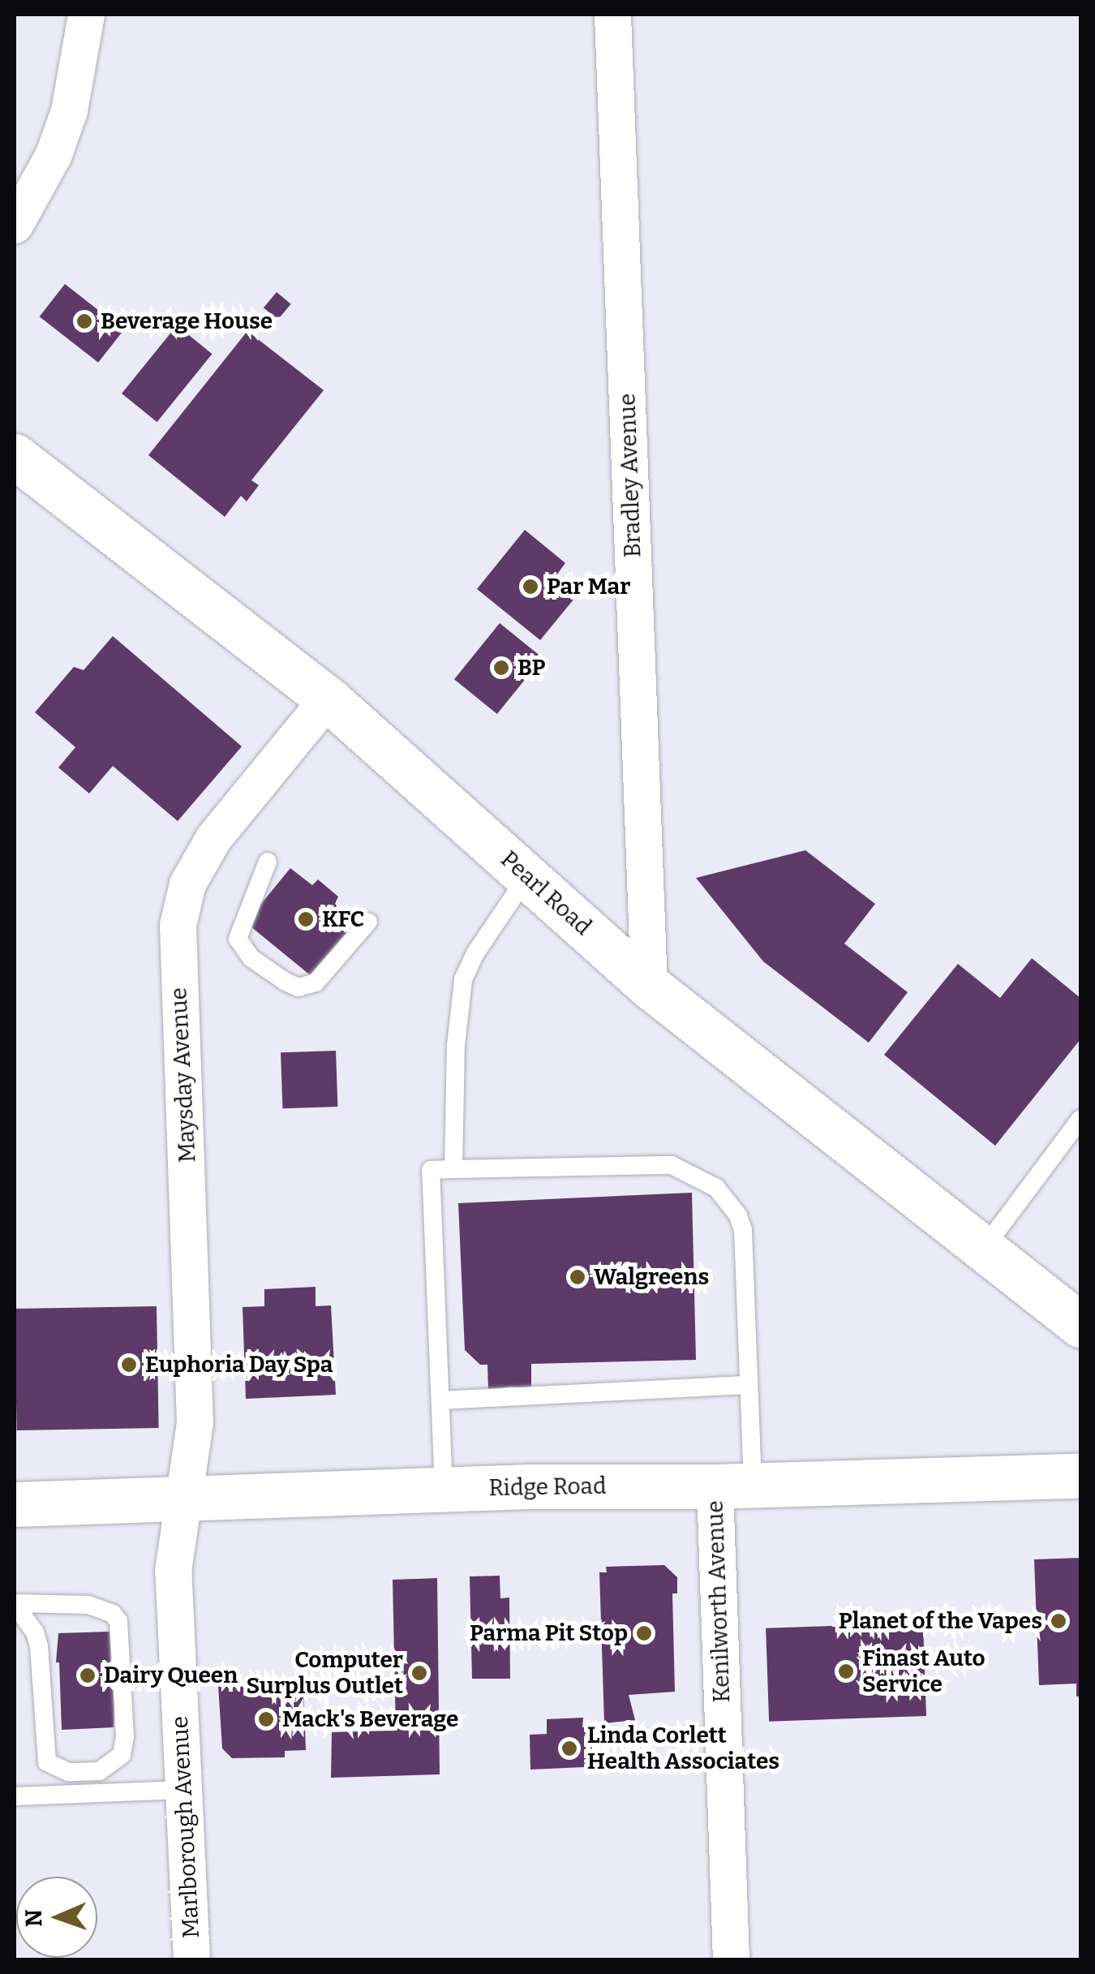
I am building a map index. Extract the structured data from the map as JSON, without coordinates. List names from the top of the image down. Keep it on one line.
{"streets":{"main road":["Pearl Road","Ridge Road"],"street":["Bradley Avenue","Maysday Avenue","Kenilworth Avenue","Marlborough Avenue"]},"crossings":[["Bradley Avenue","Pearl Road"],["Pearl Road","Maysday Avenue"],["Maysday Avenue","Ridge Road"],["Maysday Avenue","Marlborough Avenue"],["Ridge Road","Kenilworth Avenue"],["Ridge Road","Marlborough Avenue"]],"places":["Beverage House","Par Mar","BP","KFC","Walgreens","Euphoria Day Spa","Planet of the Vapes","Parma Pit Stop","Finast Auto Service","Computer Surplus Outlet","Dairy Queen","Mack's Beverage","Linda Corlett Health Associates"],"north":"left"}
